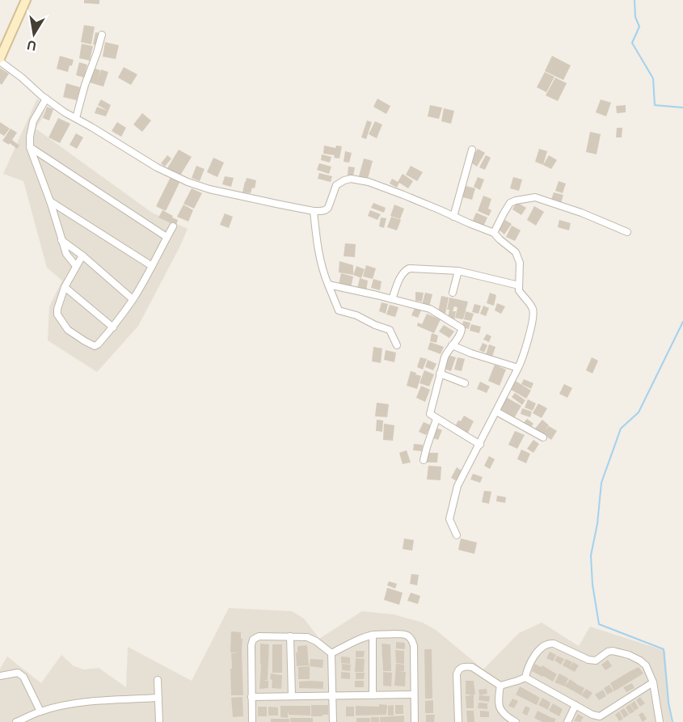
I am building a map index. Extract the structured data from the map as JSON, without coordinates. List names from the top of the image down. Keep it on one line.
{"north":"bottom"}
